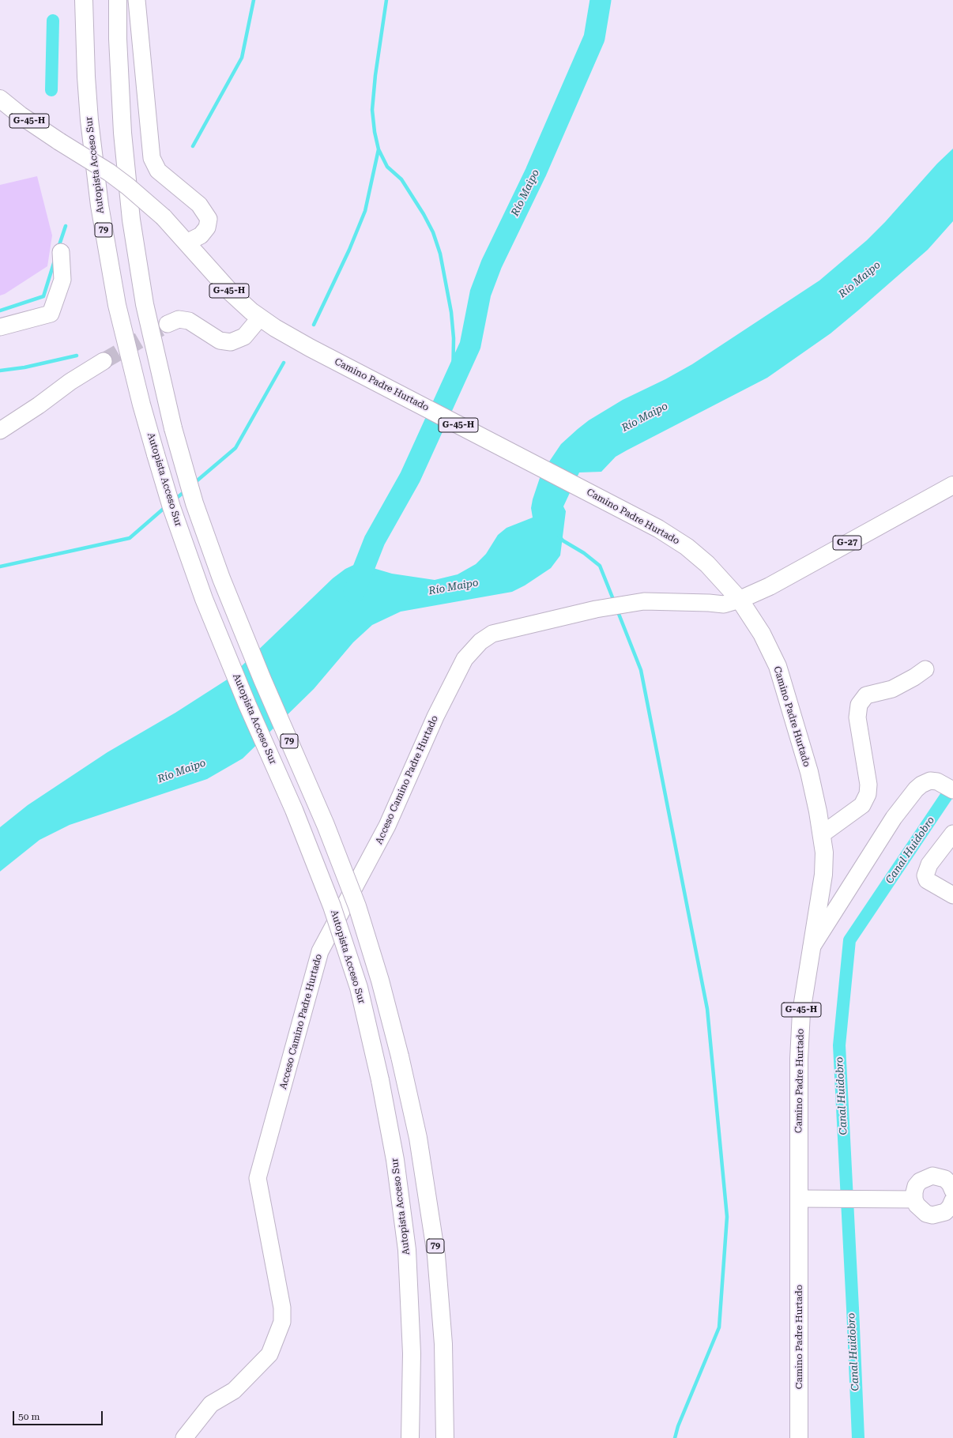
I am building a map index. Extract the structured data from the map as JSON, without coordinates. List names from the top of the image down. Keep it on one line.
{"streets":{"main road":["G-45-H","Autopista Acceso Sur","79","Camino Padre Hurtado","G-27"],"street":["Acceso Camino Padre Hurtado"]},"crossings":[["Camino Padre Hurtado","G-27"],["Camino Padre Hurtado","Acceso Camino Padre Hurtado"],["G-27","Acceso Camino Padre Hurtado"]],"water":["Río Maipo","Canal Huidobro"],"scale_bar":"50 m"}
